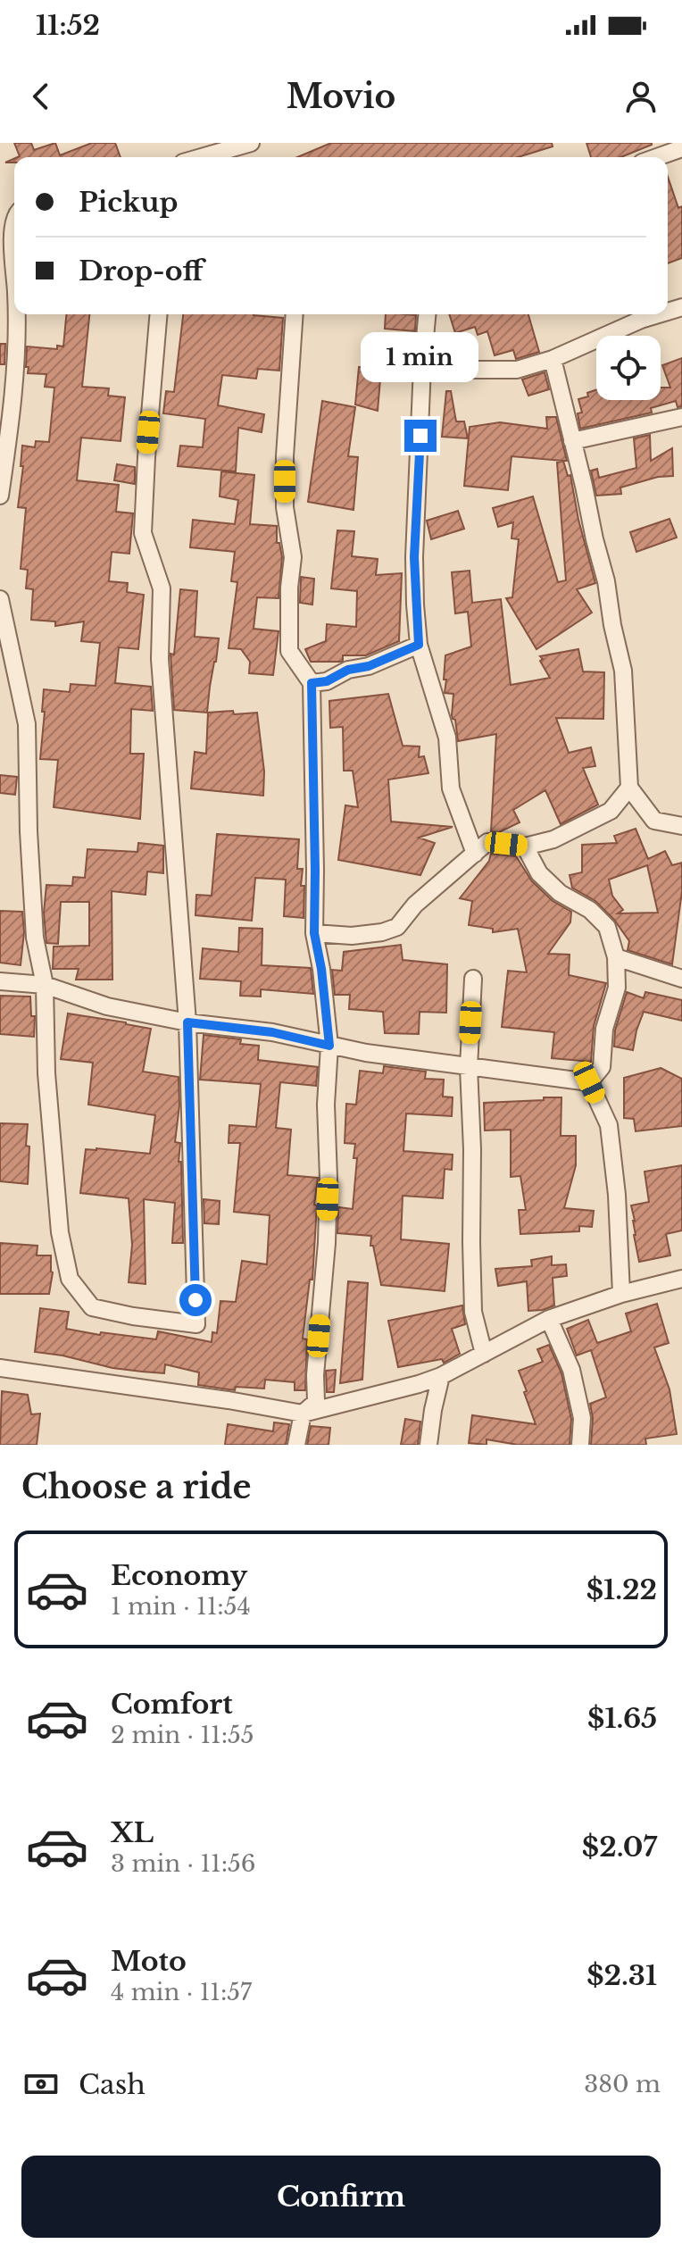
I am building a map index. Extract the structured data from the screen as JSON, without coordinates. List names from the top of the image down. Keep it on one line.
{"page":{"status":"11:52","header":"Movio","banner":["Pickup","Drop-off"],"bubble":"1 min","heading":"Choose a ride","list":[{"name":"Economy","note":"1 min · 11:54","value":"$1.22"},{"name":"Comfort","note":"2 min · 11:55","value":"$1.65"},{"name":"XL","note":"3 min · 11:56","value":"$2.07"},{"name":"Moto","note":"4 min · 11:57","value":"$2.31"}],"pay":["Cash","380 m"],"buttons":"Confirm"}}
